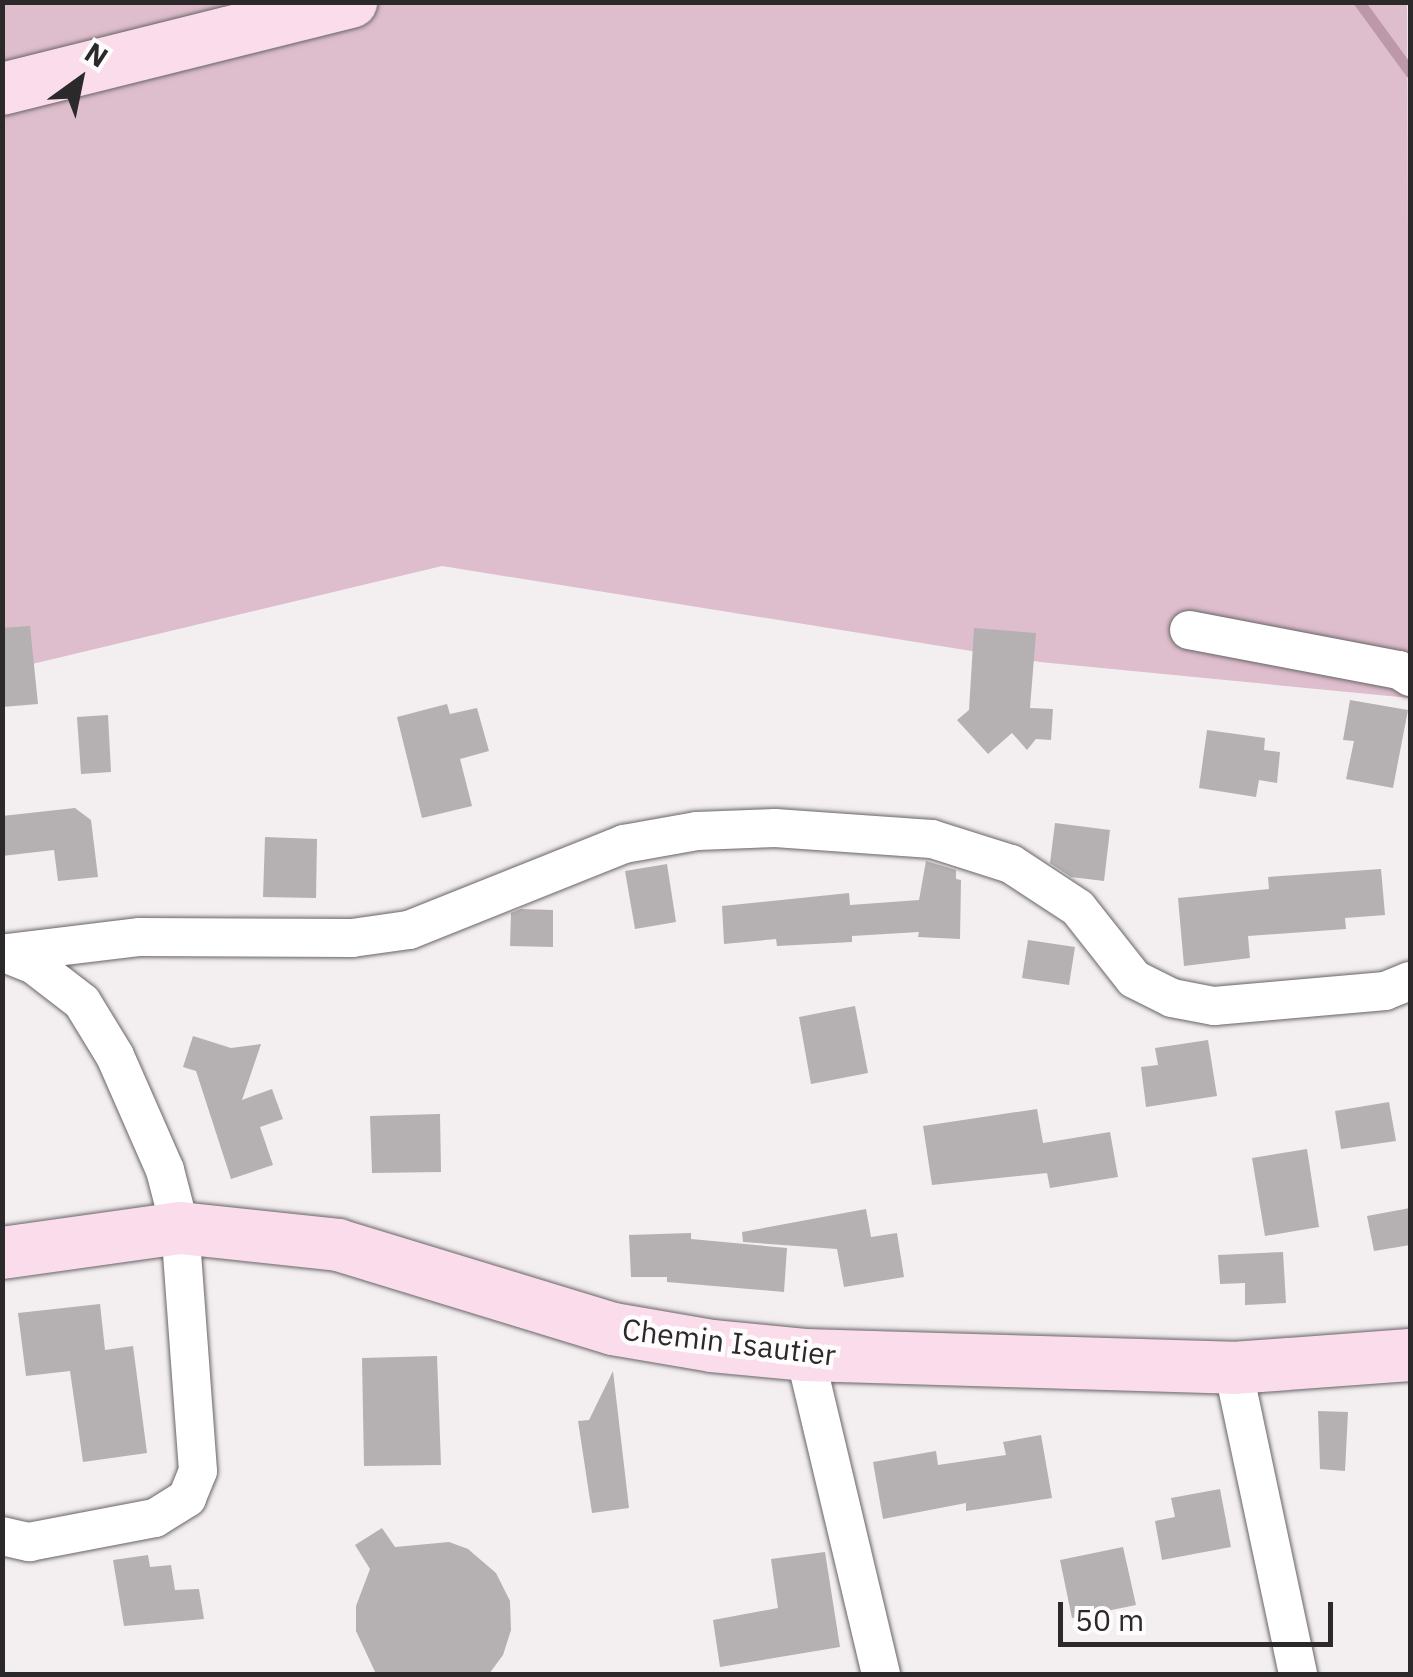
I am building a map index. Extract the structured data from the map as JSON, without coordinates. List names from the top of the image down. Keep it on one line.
{"streets":{"main road":["Chemin Isautier"]},"scale_bar":"50 m","north":"top right"}
